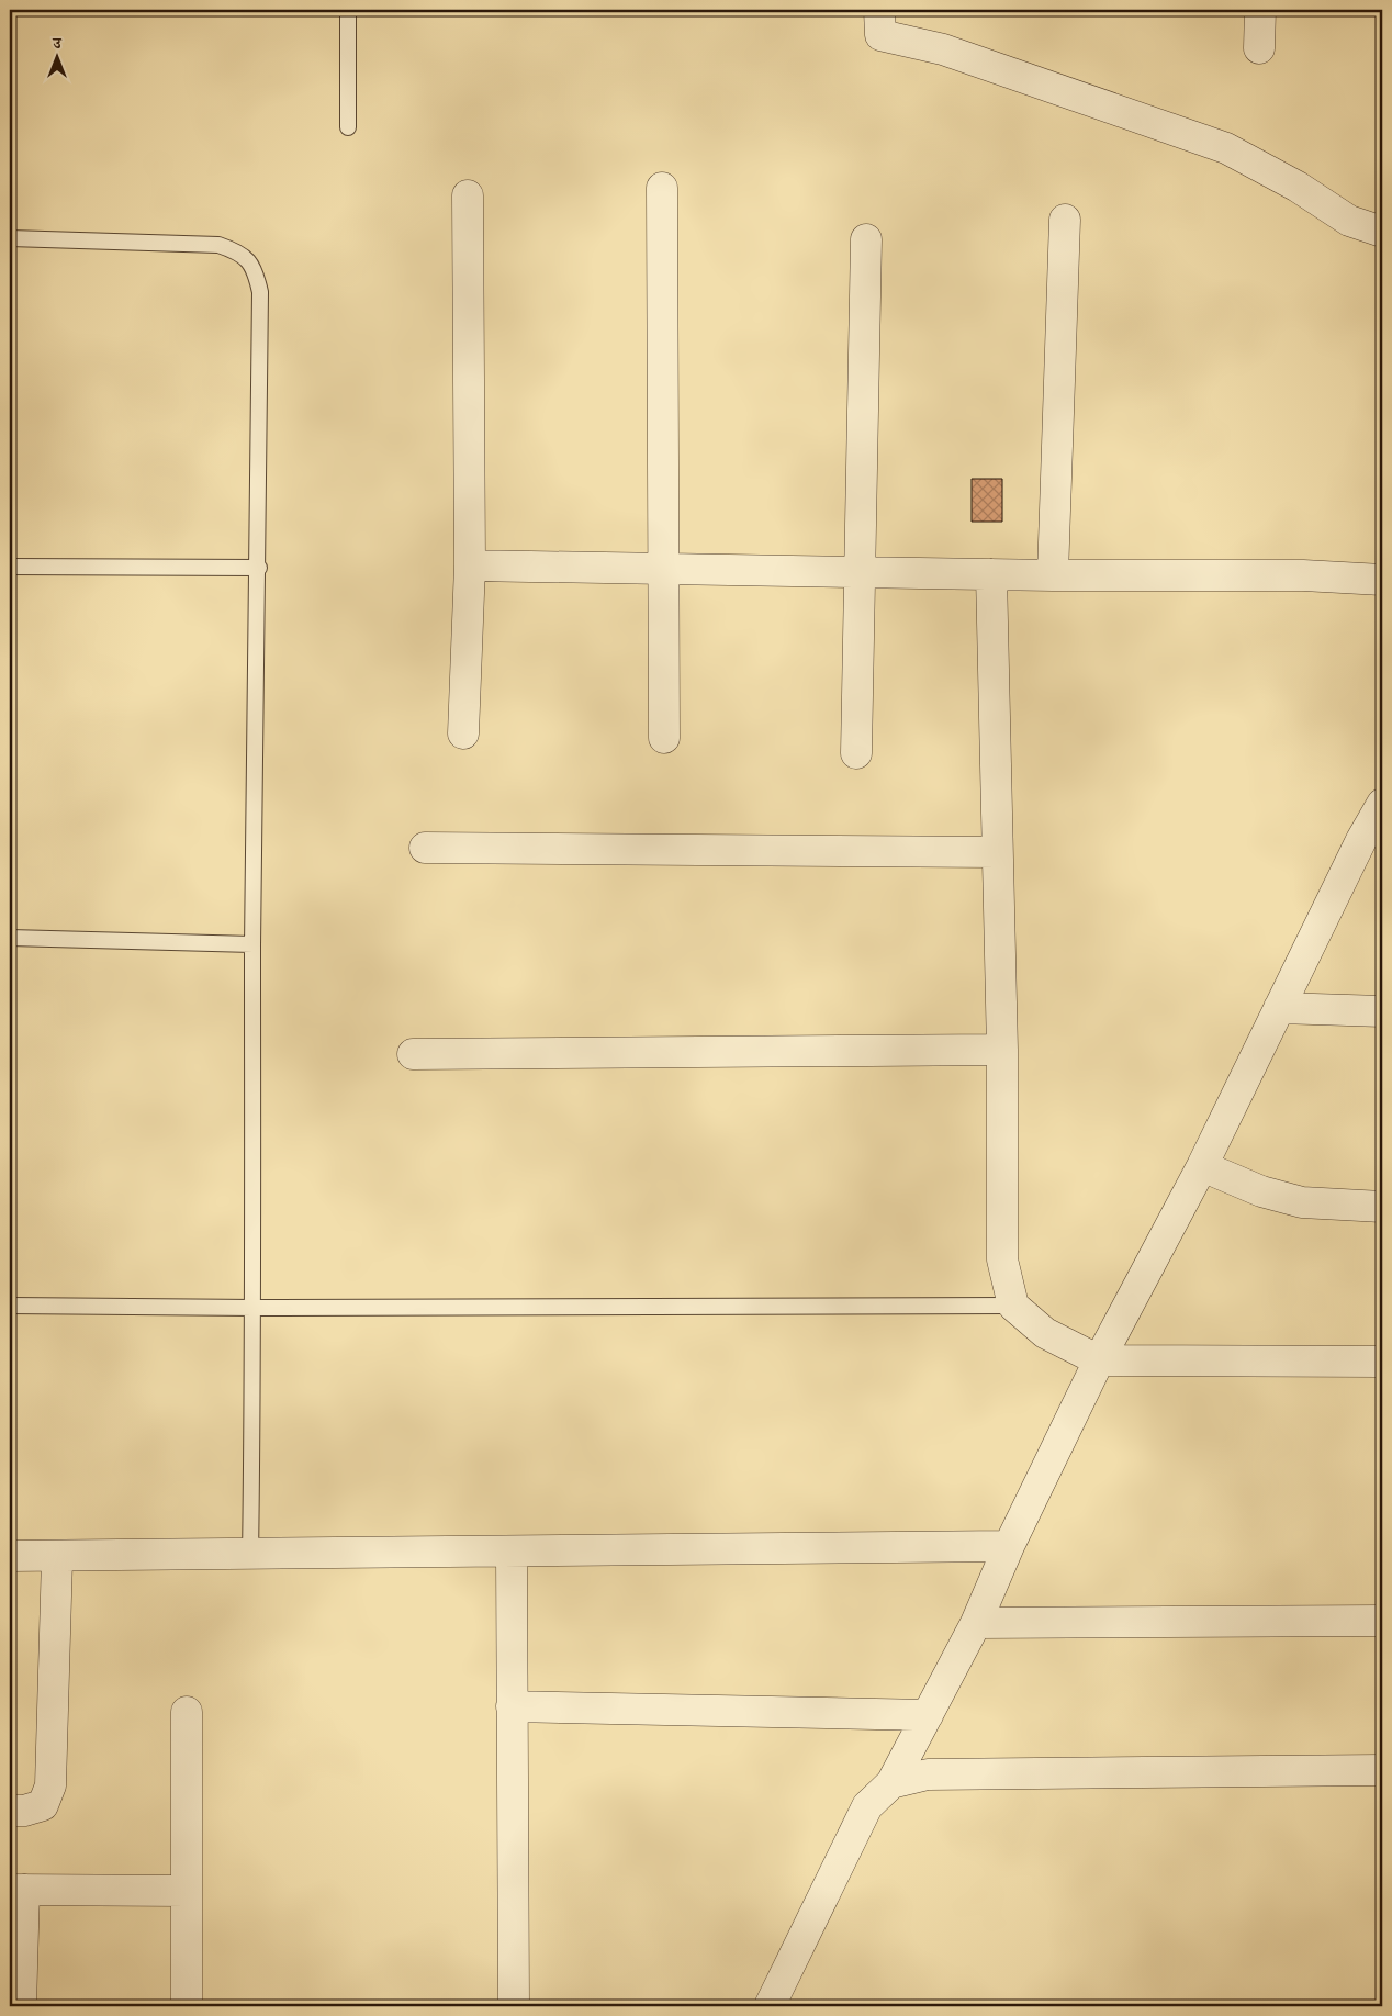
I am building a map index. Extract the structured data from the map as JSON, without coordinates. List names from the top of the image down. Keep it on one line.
{"north":"top"}
